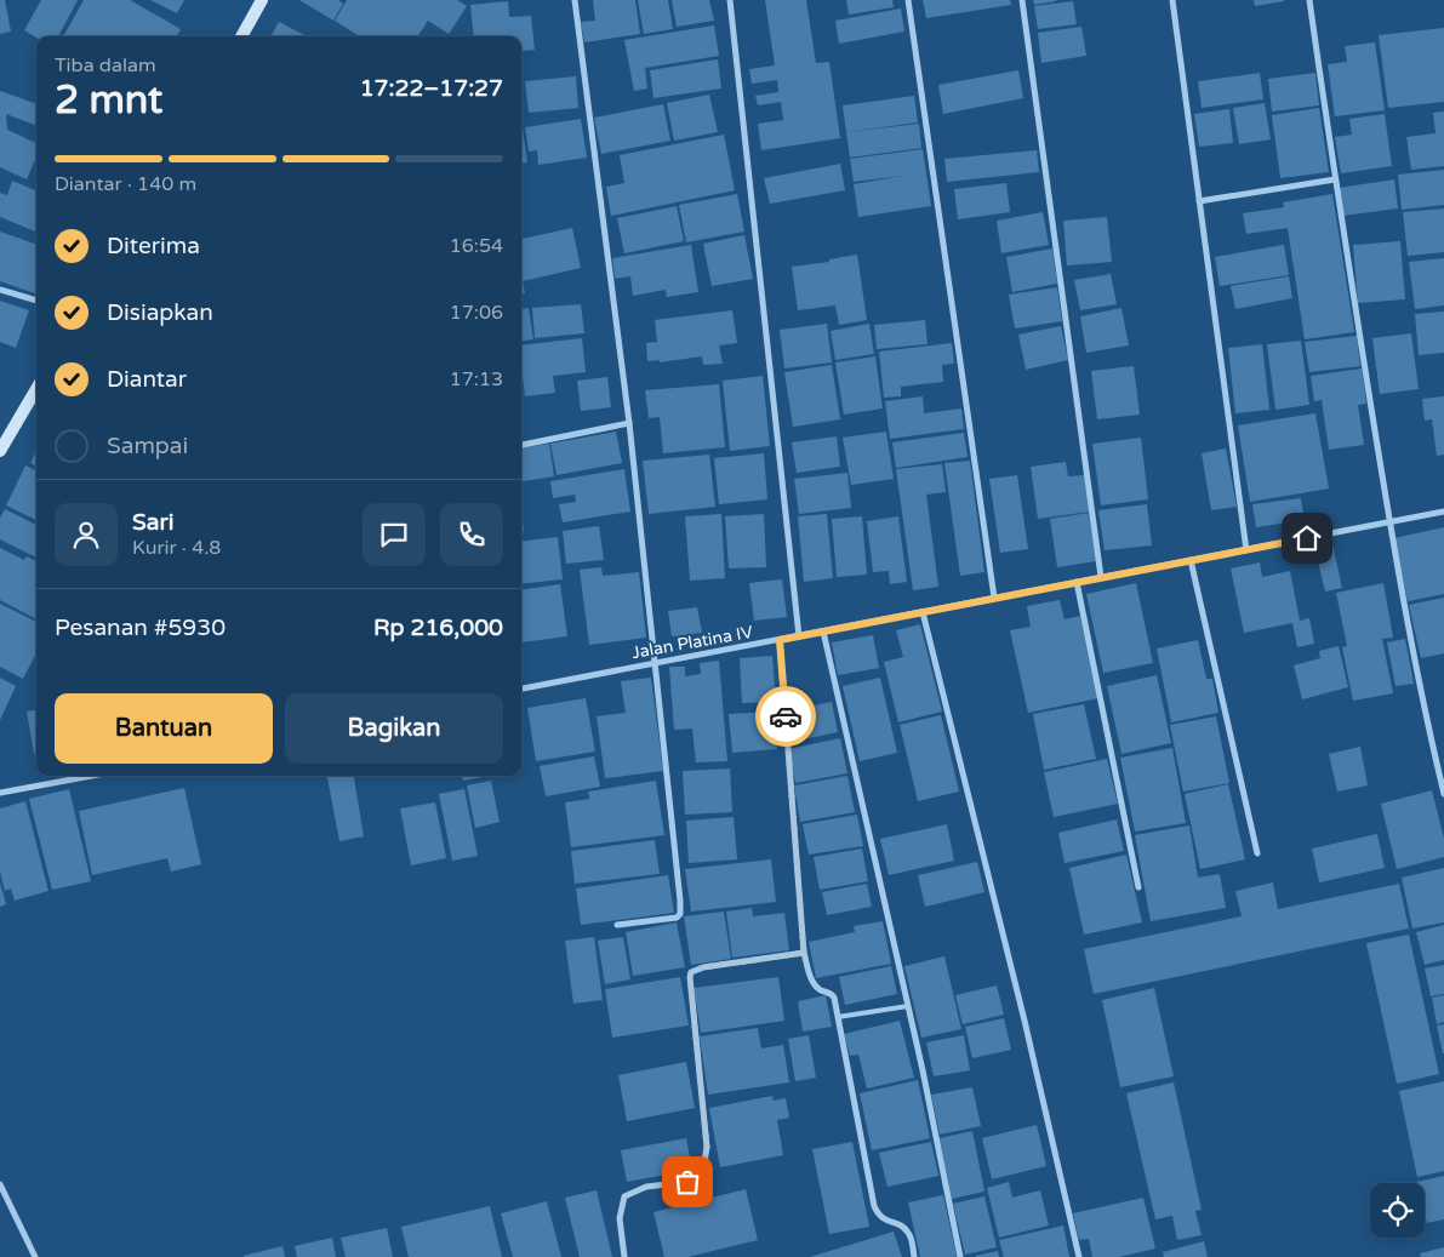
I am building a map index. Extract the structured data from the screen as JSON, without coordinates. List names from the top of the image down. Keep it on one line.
{"streets":{"street":["Jalan Platina IV"]},"page":{"heading":["2 mnt","Tiba dalam","17:22–17:27"],"panel":["Sari","Kurir · 4.8","Pesanan #5930","Rp 216,000"],"bar":"Diantar · 140 m","list":[["Diterima","16:54"],["Disiapkan","17:06"],["Diantar","17:13"],"Sampai"],"buttons":["Bantuan","Bagikan"]}}
